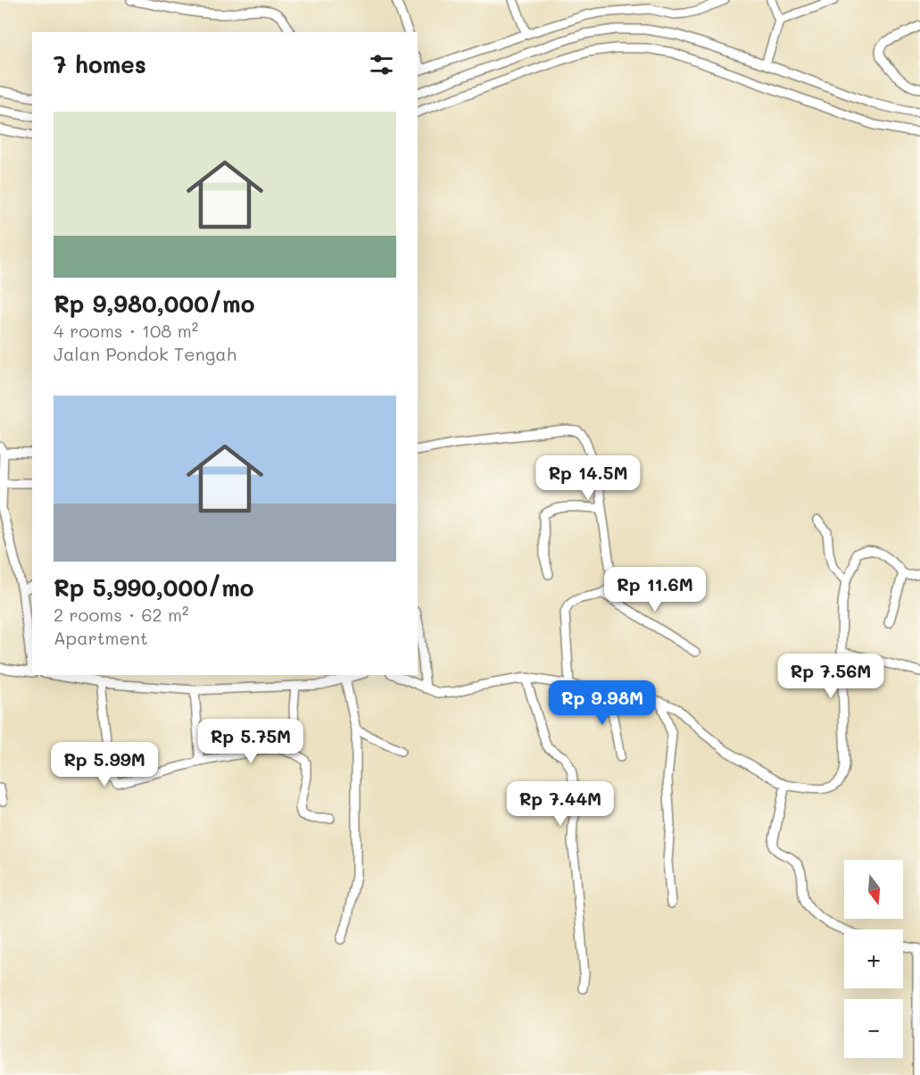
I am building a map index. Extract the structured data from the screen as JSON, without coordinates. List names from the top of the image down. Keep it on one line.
{"north":"bottom","page":{"heading":"7 homes","list":[{"name":"Rp 9,980,000/mo","note":"4 rooms · 108 m² · Jalan Pondok Tengah"},{"name":"Rp 5,990,000/mo","note":"2 rooms · 62 m² · Apartment"}],"price":["Rp 14.5M","Rp 11.6M","Rp 7.56M","Rp 9.98M","Rp 5.75M","Rp 5.99M","Rp 7.44M"],"map_buttons":["+","−"]}}
